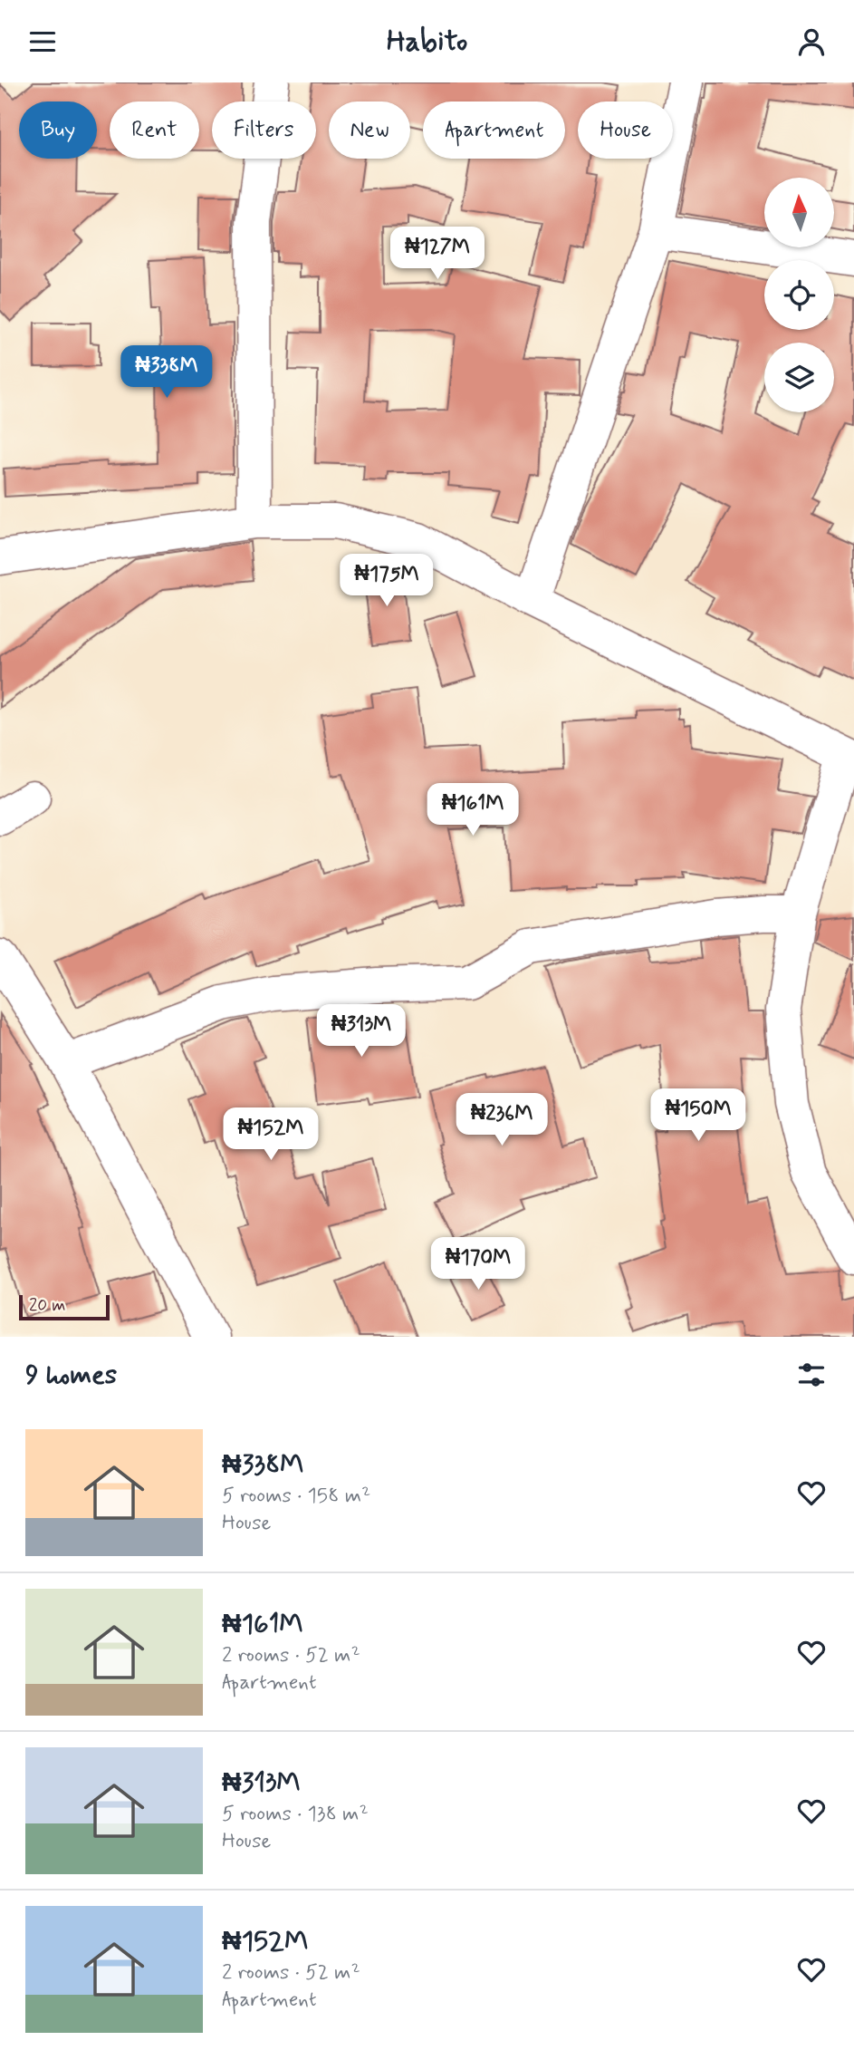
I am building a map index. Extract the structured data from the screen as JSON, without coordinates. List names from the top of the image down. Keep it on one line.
{"scale_bar":"20 m","north":"top","page":{"header":"Habito","chip":["Buy","Rent","Filters","New","Apartment","House"],"price":["₦127M","₦338M","₦175M","₦161M","₦313M","₦150M","₦236M","₦152M","₦170M"],"scale":"20 m","heading":"9 homes","list":[{"name":"₦338M","note":"5 rooms · 158 m² · House"},{"name":"₦161M","note":"2 rooms · 52 m² · Apartment"},{"name":"₦313M","note":"5 rooms · 138 m² · House"},{"name":"₦152M","note":"2 rooms · 52 m² · Apartment"}]}}
